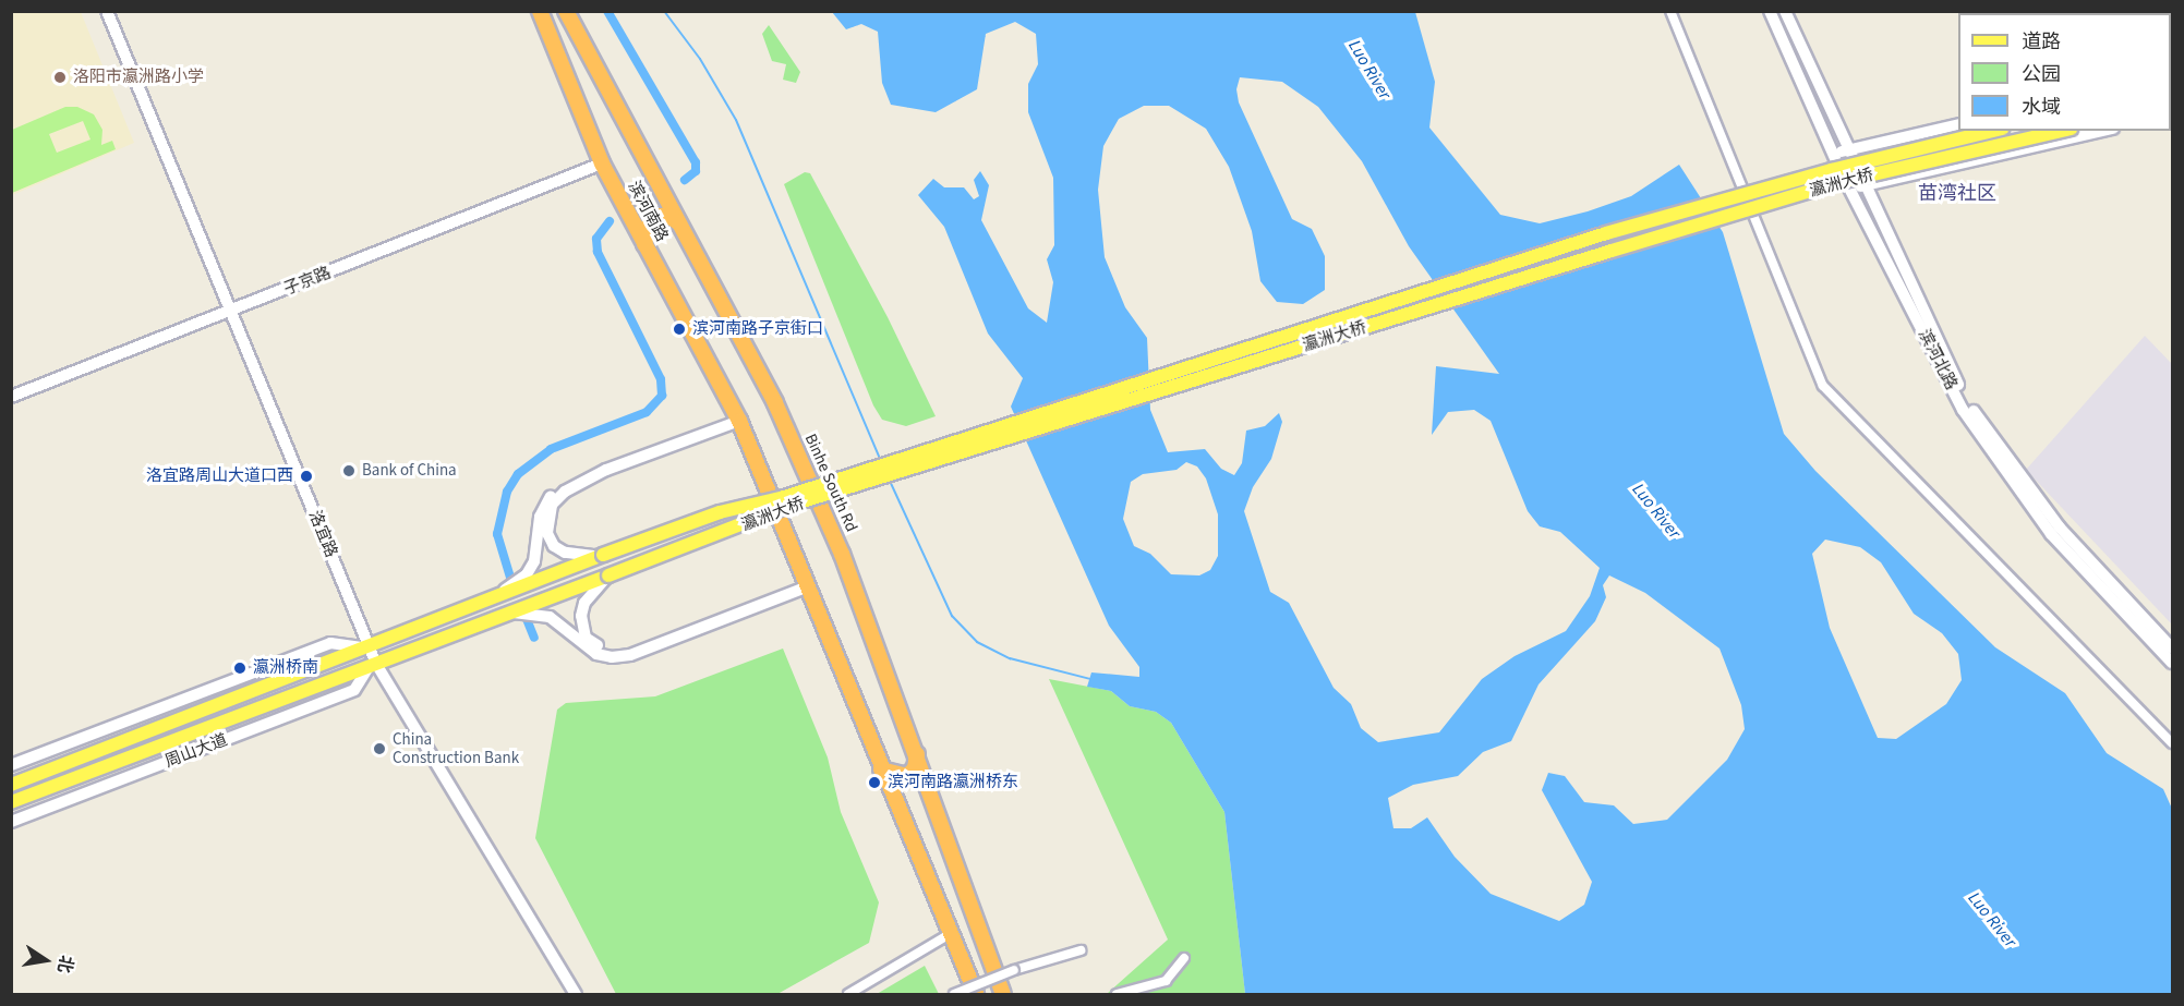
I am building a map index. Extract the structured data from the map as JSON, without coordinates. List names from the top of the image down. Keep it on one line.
{"streets":{"highway":["滨河南路","Binhe South Rd"],"main road":["瀛洲大桥","子京路","滨河北路","洛宜路","周山大道"]},"crossings":[["瀛洲大桥","周山大道"],["滨河南路","子京路"],["子京路","洛宜路"],["洛宜路","周山大道"]],"districts":["苗湾社区"],"water":["Luo River"],"places":["洛阳市瀛洲路小学","滨河南路子京街口","Bank of China","洛宜路周山大道口西","瀛洲桥南","China Construction Bank","滨河南路瀛洲桥东"],"legend":["道路","公园","水域"],"north":"right"}
